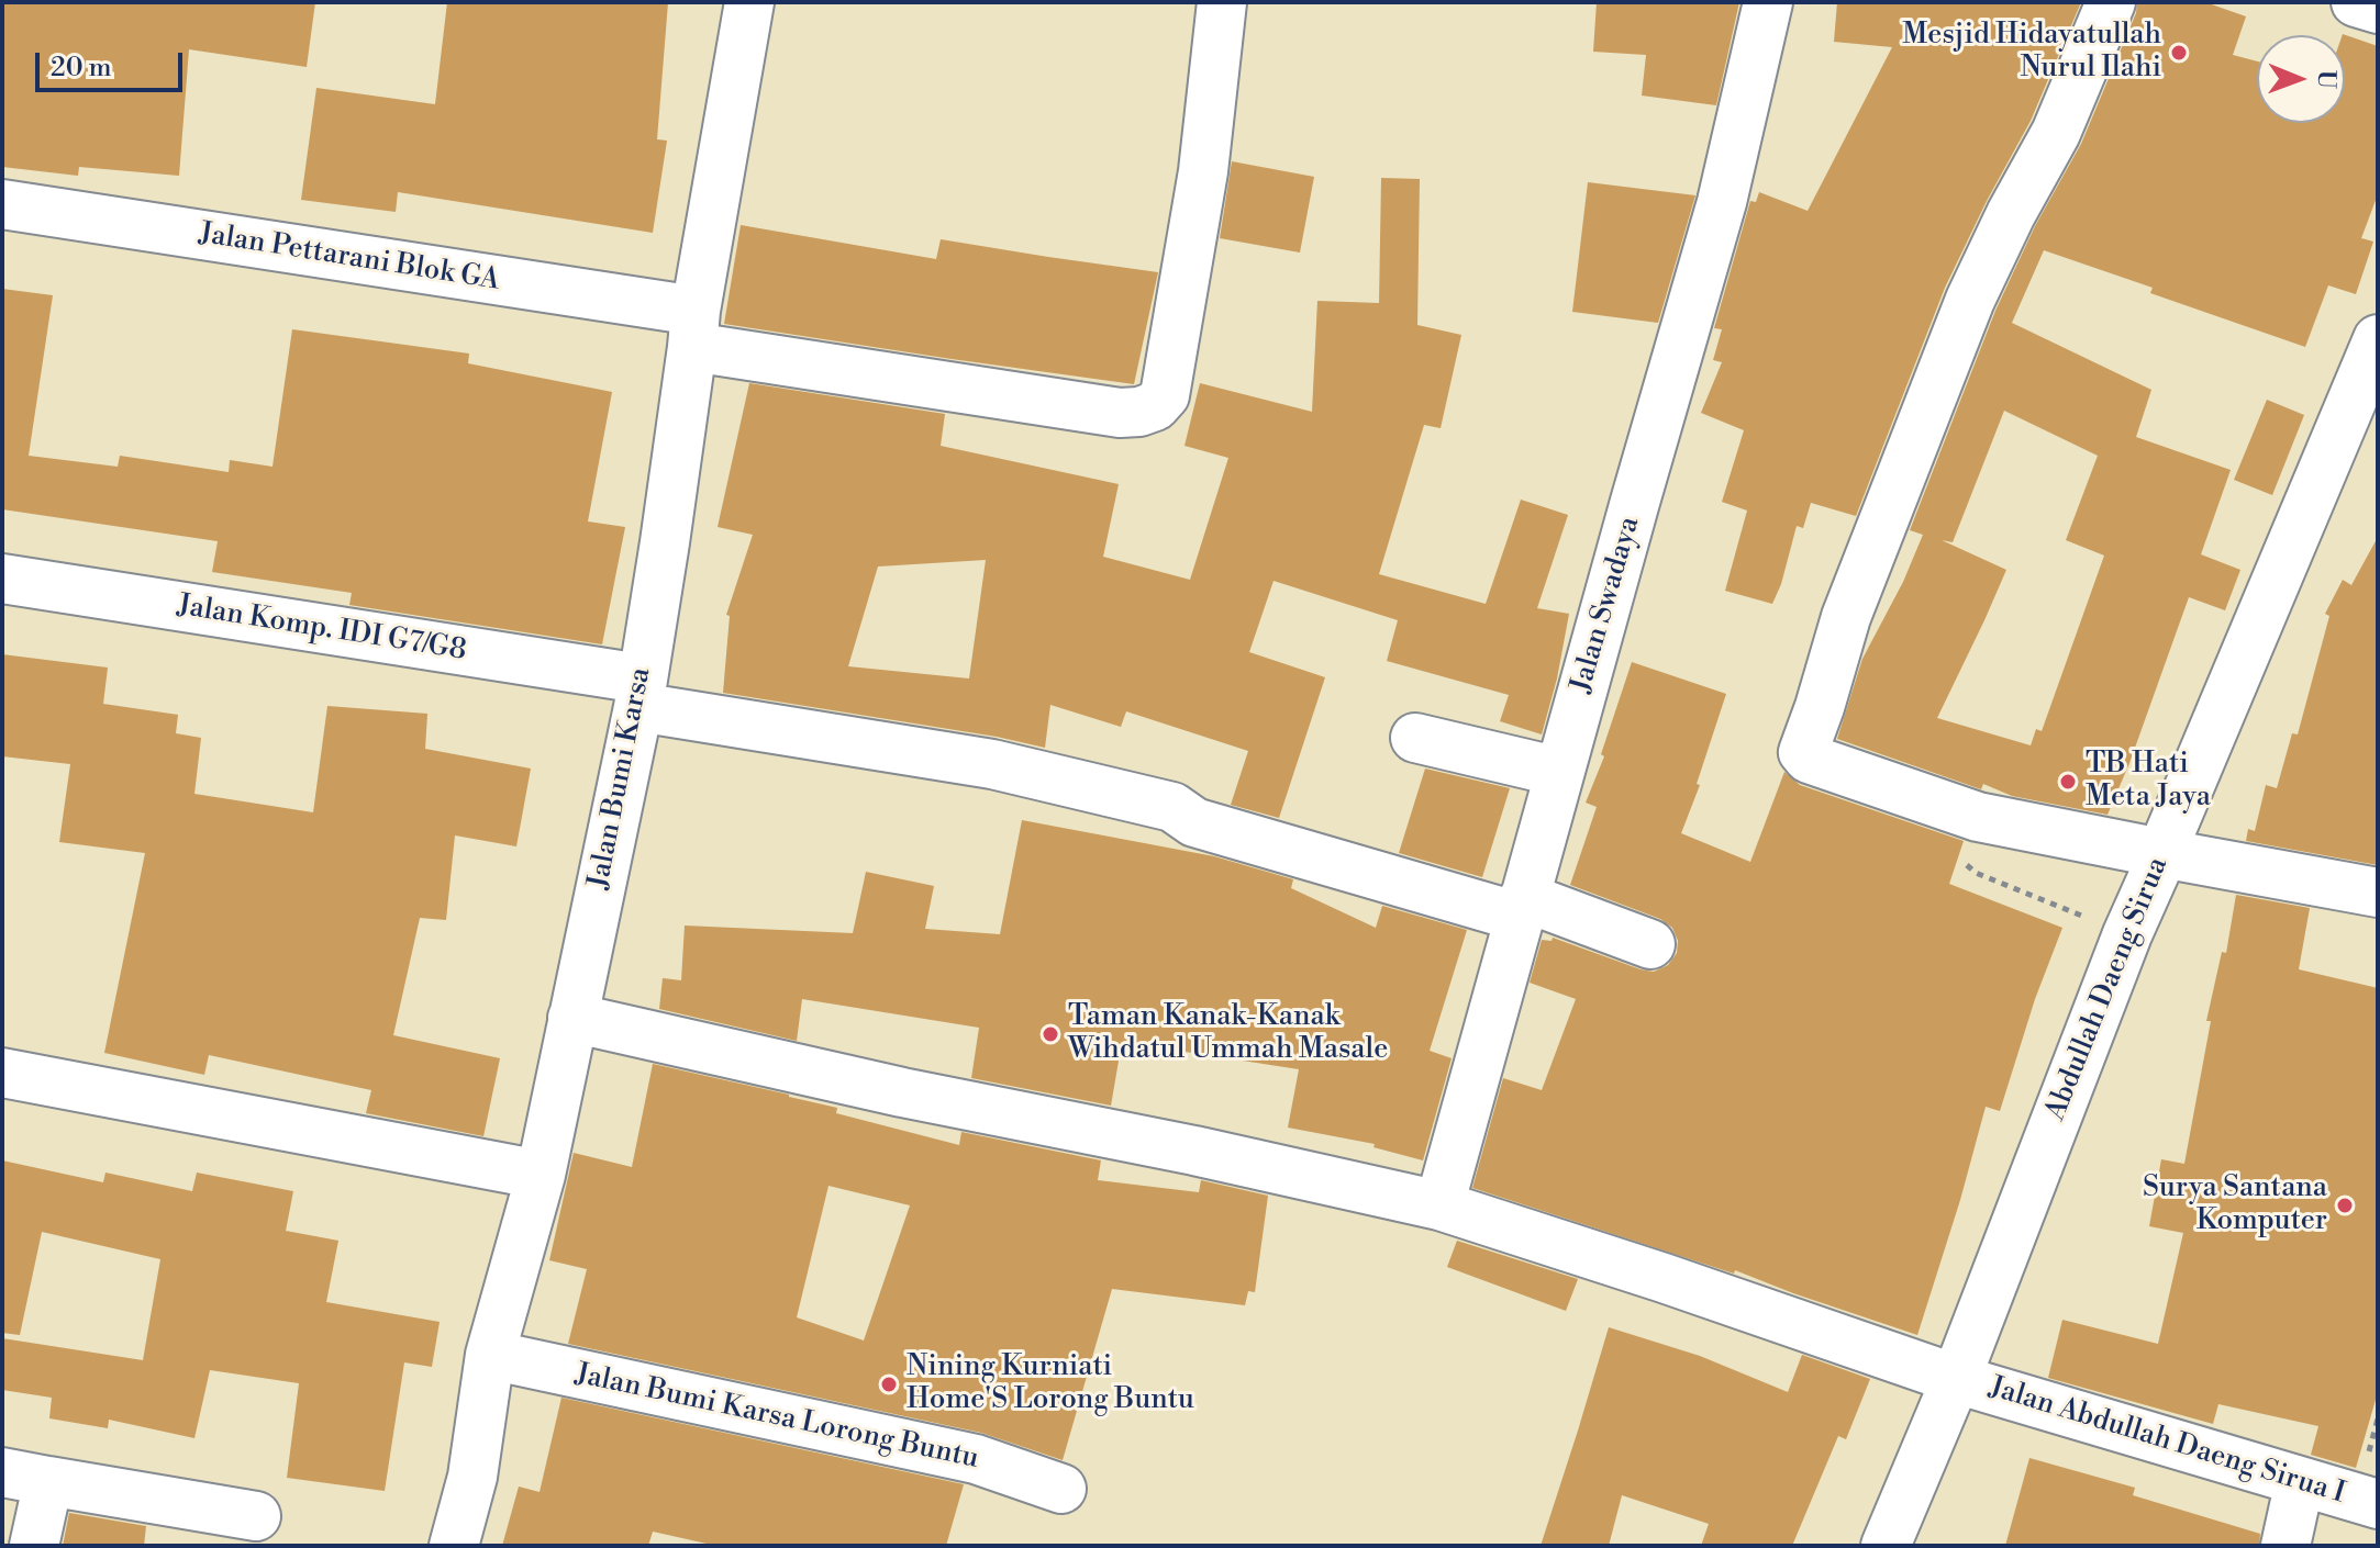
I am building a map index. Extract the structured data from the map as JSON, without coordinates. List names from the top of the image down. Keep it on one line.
{"streets":{"street":["Jalan Pettarani Blok GA","Jalan Swadaya","Jalan Komp. IDI G7/G8","Jalan Bumi Karsa","Abdullah Daeng Sirua","Jalan Bumi Karsa Lorong Buntu","Jalan Abdullah Daeng Sirua I"]},"crossings":[["Jalan Pettarani Blok GA","Jalan Bumi Karsa"],["Jalan Swadaya","Jalan Komp. IDI G7/G8"],["Jalan Swadaya","Jalan Abdullah Daeng Sirua I"],["Jalan Komp. IDI G7/G8","Jalan Bumi Karsa"],["Jalan Bumi Karsa","Jalan Bumi Karsa Lorong Buntu"],["Jalan Bumi Karsa","Jalan Abdullah Daeng Sirua I"],["Abdullah Daeng Sirua","Jalan Abdullah Daeng Sirua I"]],"places":["Mesjid Hidayatullah Nurul Ilahi","TB Hati Meta Jaya","Taman Kanak-Kanak Wihdatul Ummah Masale","Surya Santana Komputer","Nining Kurniati Home'S Lorong Buntu"],"scale_bar":"20 m","north":"right"}
